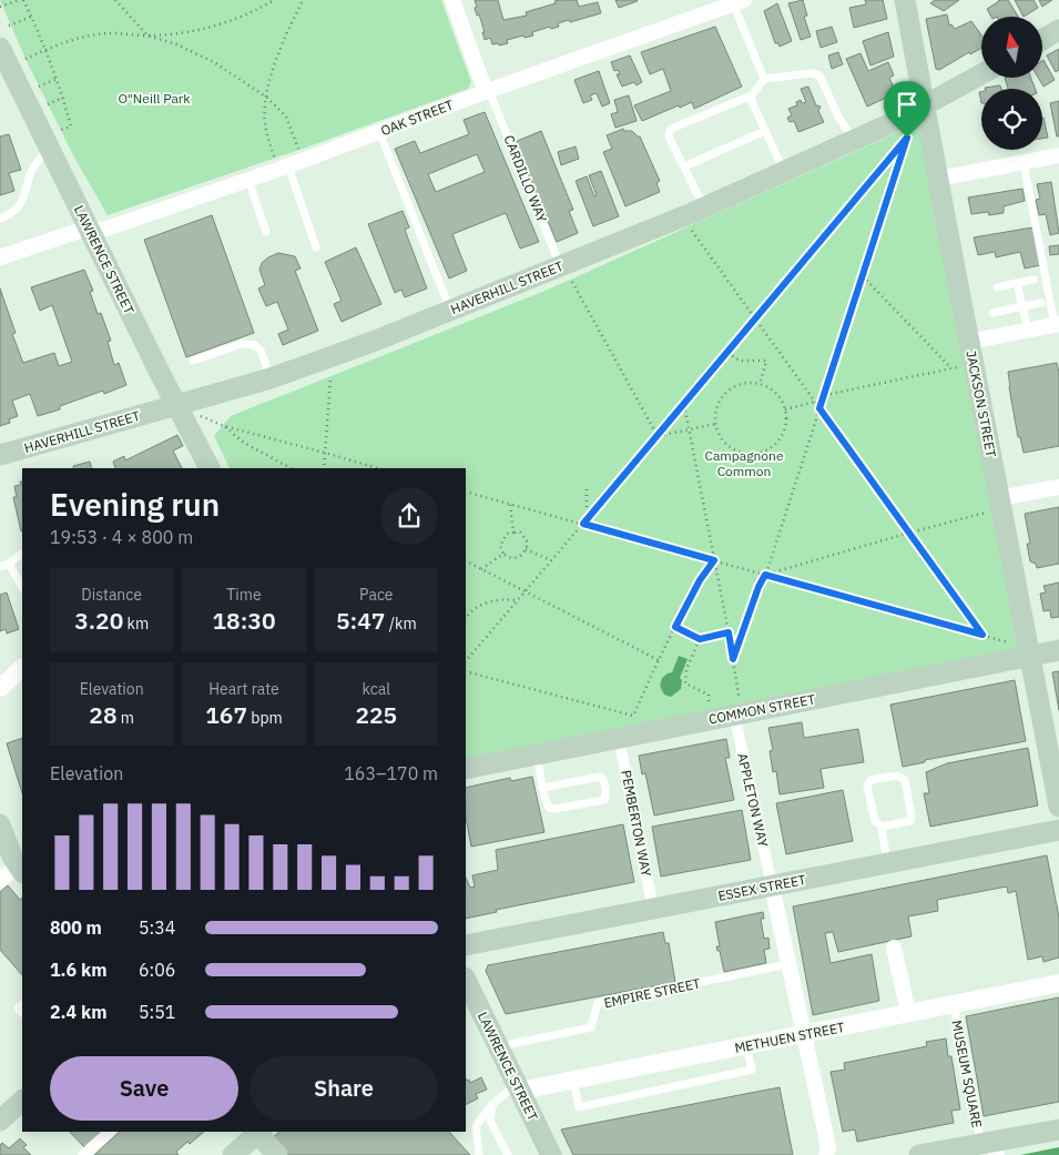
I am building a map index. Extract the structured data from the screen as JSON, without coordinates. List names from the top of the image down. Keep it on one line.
{"streets":{"main road":["LAWRENCE STREET","HAVERHILL STREET","JACKSON STREET","COMMON STREET","ESSEX STREET"],"street":["OAK STREET","APPLETON WAY","PEMBERTON WAY","METHUEN STREET"],"lane":["CARDILLO WAY","EMPIRE STREET","MUSEUM SQUARE"]},"crossings":[["OAK STREET","CARDILLO WAY"],["OAK STREET","LAWRENCE STREET"],["CARDILLO WAY","HAVERHILL STREET"],["LAWRENCE STREET","HAVERHILL STREET"],["LAWRENCE STREET","EMPIRE STREET"],["LAWRENCE STREET","METHUEN STREET"],["HAVERHILL STREET","JACKSON STREET"],["JACKSON STREET","COMMON STREET"],["COMMON STREET","APPLETON WAY"],["COMMON STREET","PEMBERTON WAY"],["APPLETON WAY","ESSEX STREET"],["PEMBERTON WAY","ESSEX STREET"],["METHUEN STREET","MUSEUM SQUARE"]],"parks":["O\"Neill Park","Campagnone Common"],"north":"top","page":{"heading":["Evening run","19:53 · 4 × 800 m"],"stats":[["Distance","3.20 km"],["Time","18:30"],["Pace","5:47 /km"],["Elevation","28 m"],["Heart rate","167 bpm"],["kcal","225"]],"chart":["Elevation","163–170 m"],"list":[{"name":"800 m","note":"5:34"},{"name":"1.6 km","note":"6:06"},{"name":"2.4 km","note":"5:51"}],"buttons":["Save","Share"]}}
